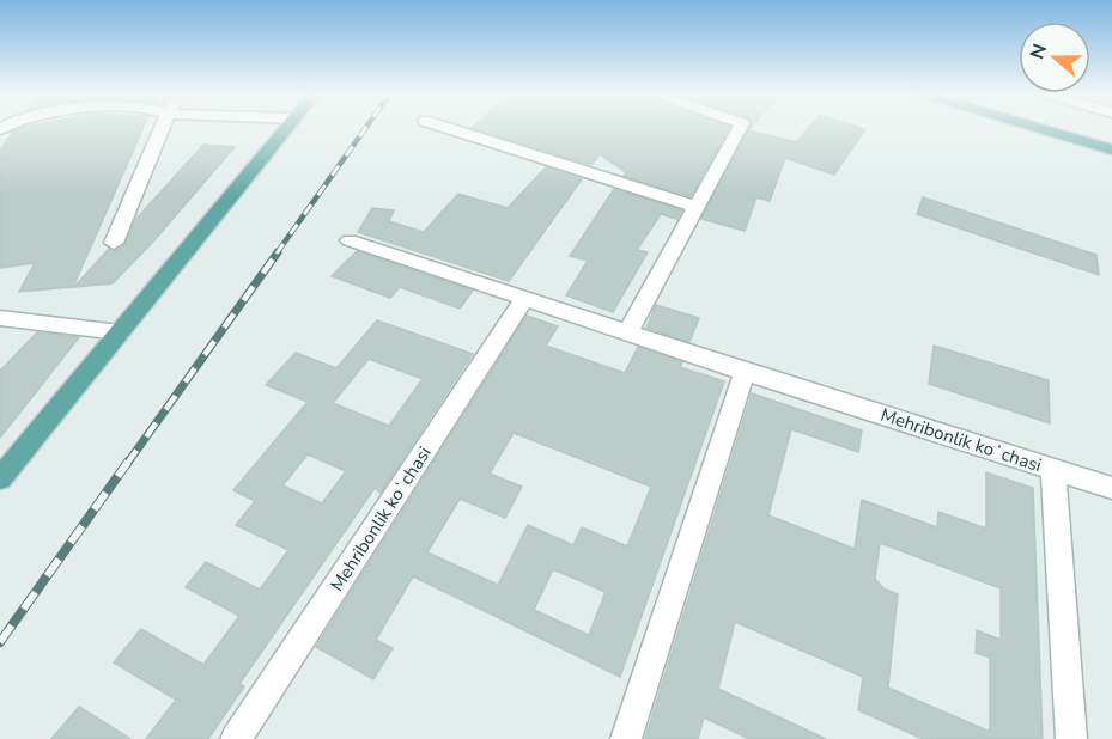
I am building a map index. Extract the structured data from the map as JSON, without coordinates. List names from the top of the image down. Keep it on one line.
{"streets":{"street":["Mehribonlik koʻchasi"]},"north":"left"}
